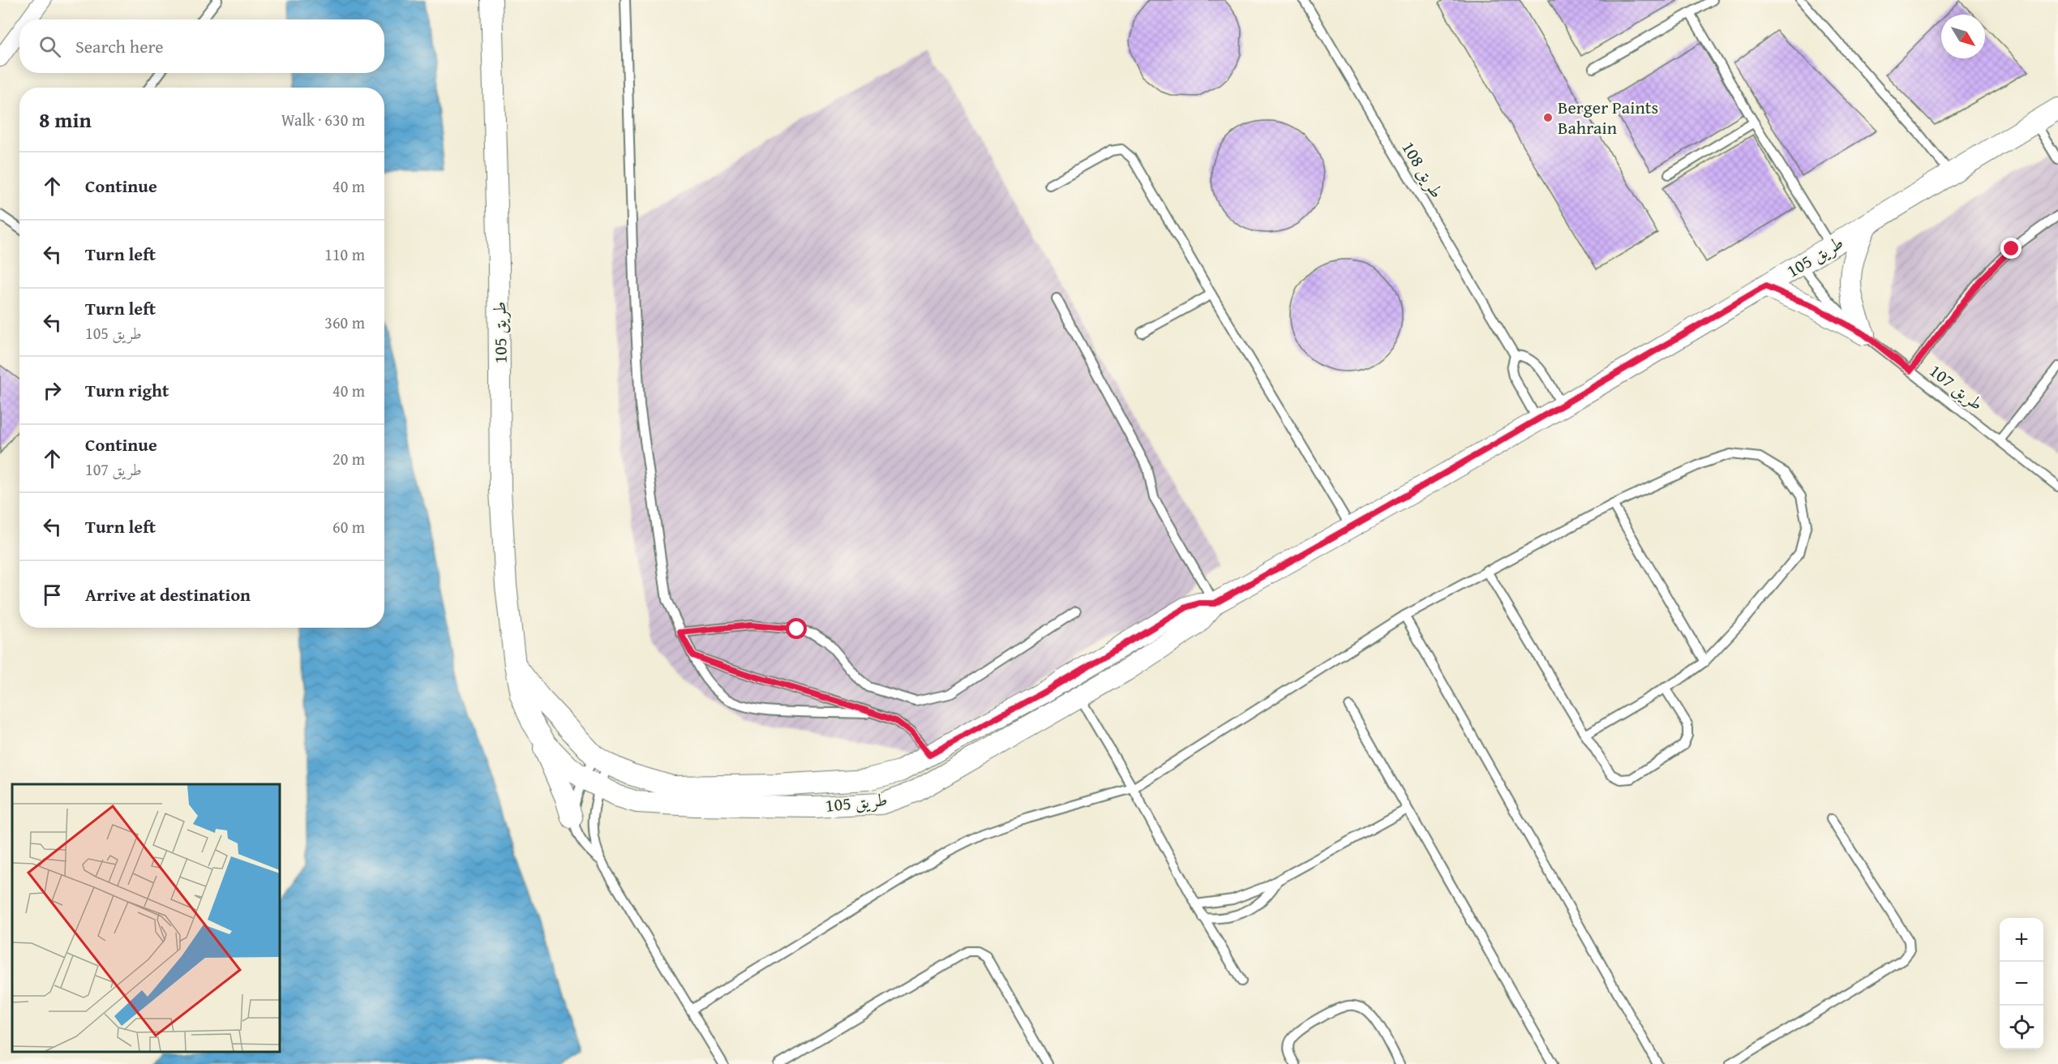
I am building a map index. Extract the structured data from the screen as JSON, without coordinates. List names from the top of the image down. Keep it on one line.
{"streets":{"street":["طريق 105"],"lane":["طريق 108","طريق 107"]},"crossings":[["طريق 105","طريق 107"]],"places":["Berger Paints Bahrain"],"north":"bottom right","page":{"search":"Search here","heading":["8 min","Walk · 630 m"],"list":[["Continue","40 m"],["Turn left","110 m"],["Turn left","طريق 105","360 m"],["Turn right","40 m"],["Continue","طريق 107","20 m"],["Turn left","60 m"],"Arrive at destination"],"map_buttons":["+","−"]}}
